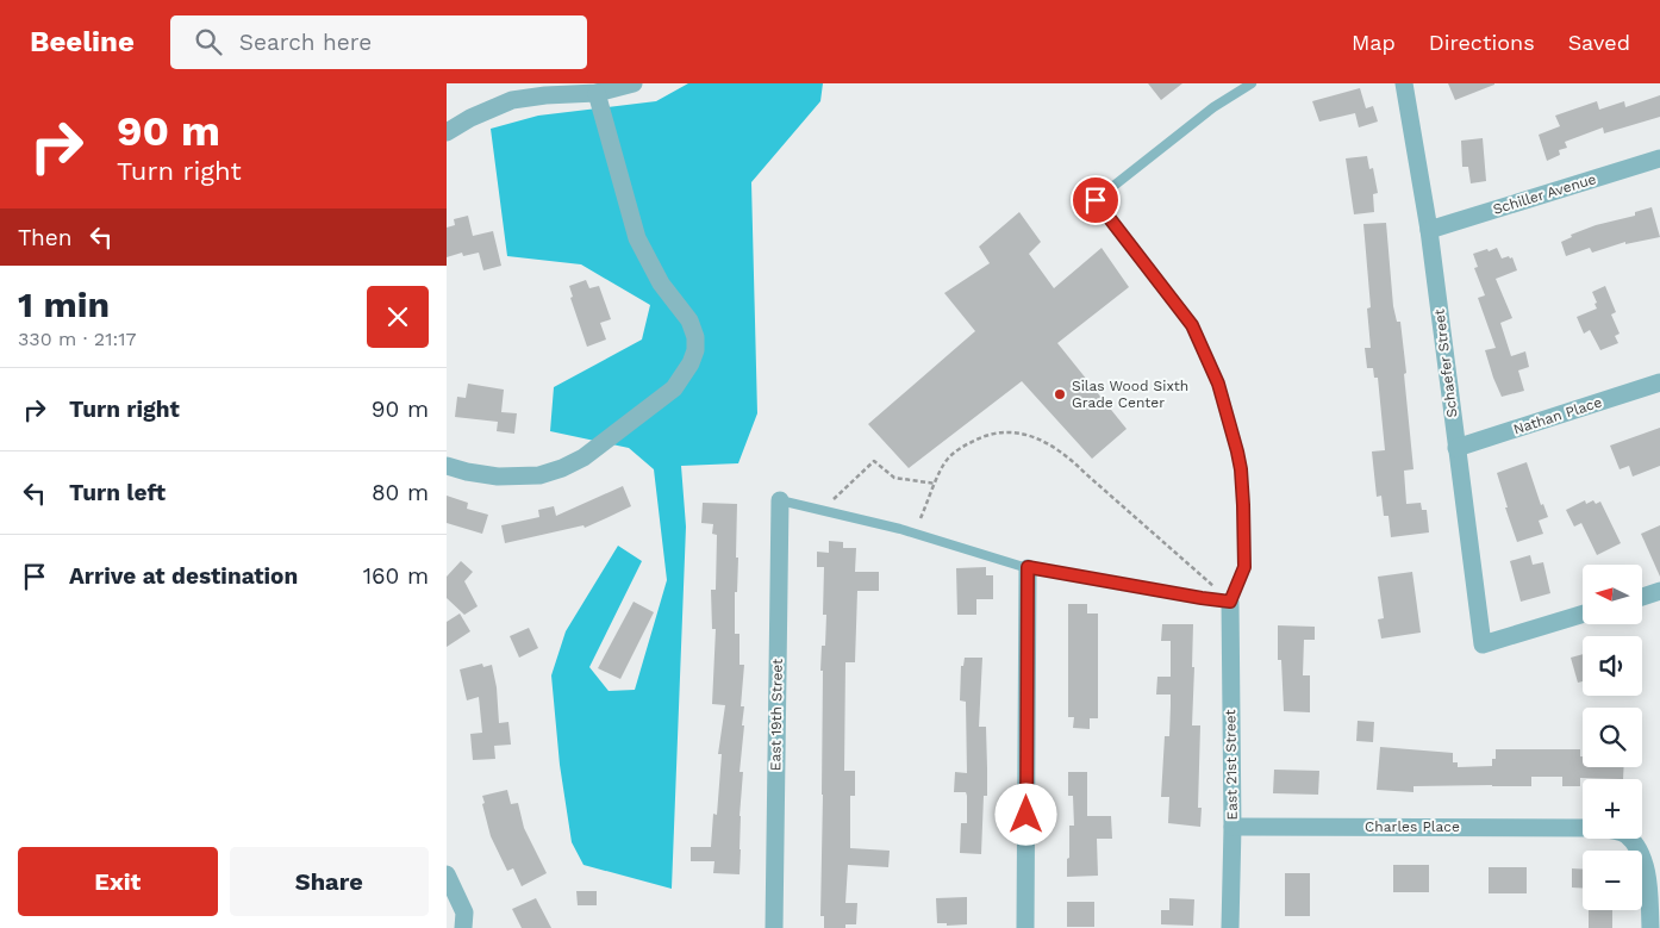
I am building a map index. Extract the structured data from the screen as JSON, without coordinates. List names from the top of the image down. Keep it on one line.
{"streets":{"street":["Schiller Avenue","Schaefer Street","Nathan Place","East 19th Street","East 21st Street","Charles Place"]},"crossings":[["Schiller Avenue","Schaefer Street"],["Schaefer Street","Nathan Place"],["East 21st Street","Charles Place"]],"places":["Silas Wood Sixth Grade Center"],"north":"left","page":{"header":"Beeline","search":"Search here","nav":["Map","Directions","Saved"],"turn":["90 m","Turn right"],"then":"Then","heading":["1 min","330 m · 21:17"],"list":[{"name":"Turn right","value":"90 m"},{"name":"Turn left","value":"80 m"},{"name":"Arrive at destination","value":"160 m"}],"map_buttons":["+","−"],"buttons":["Exit","Share"]}}
